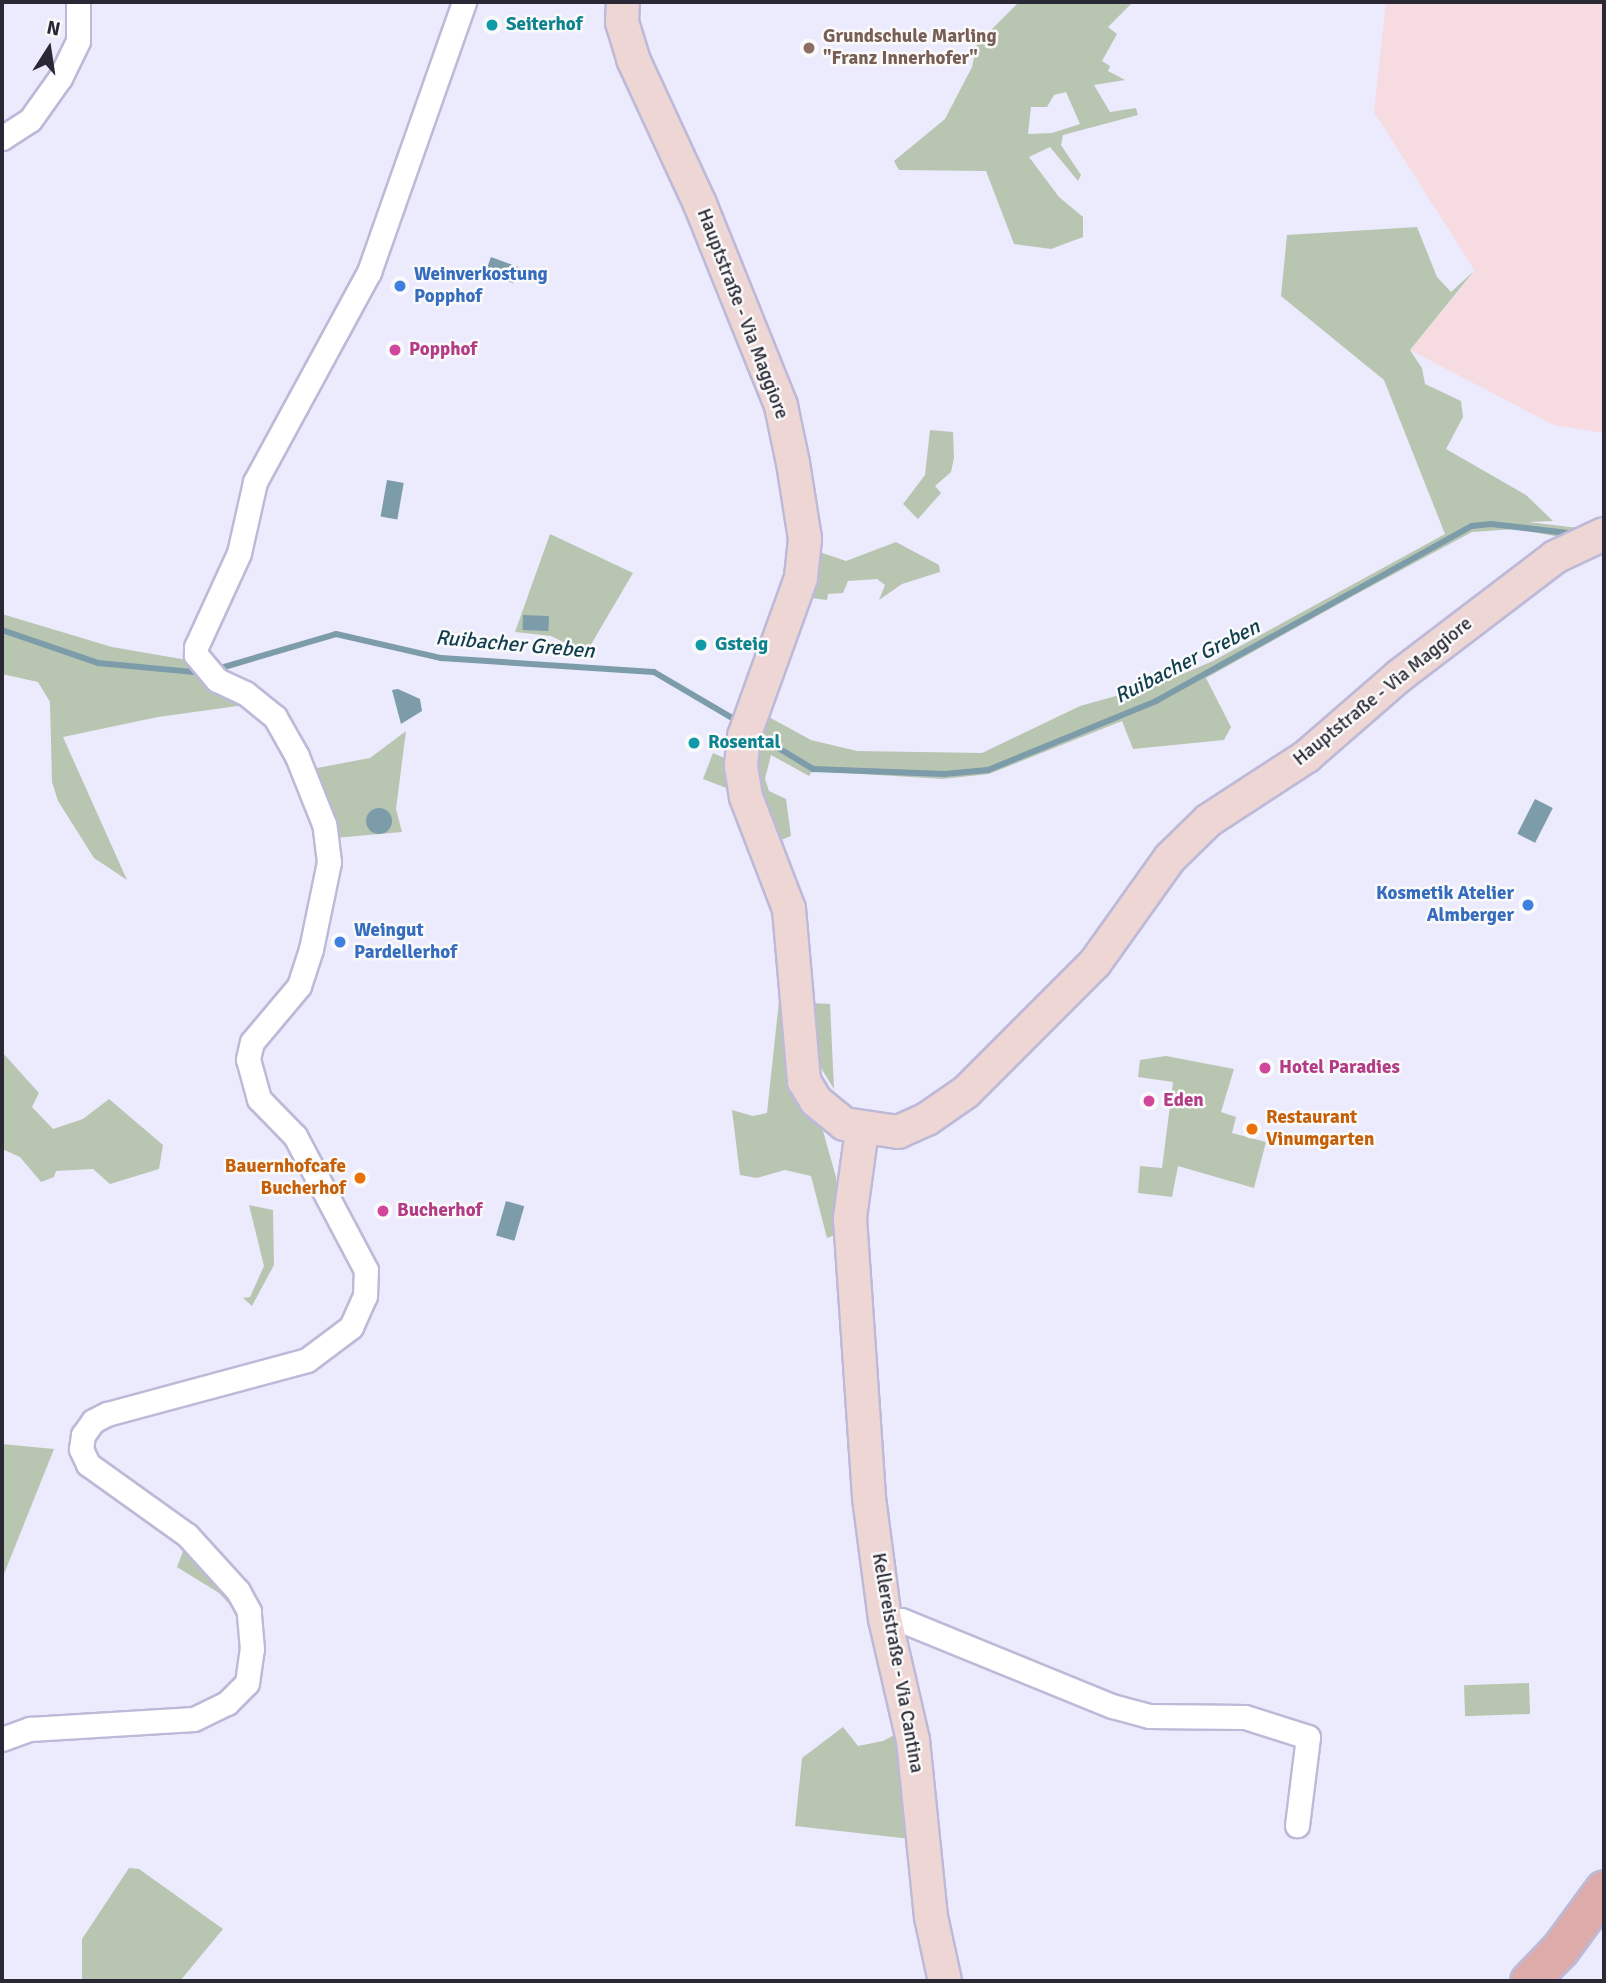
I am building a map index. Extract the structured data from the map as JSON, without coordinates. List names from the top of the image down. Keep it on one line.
{"streets":{"street":["Hauptstraße - Via Maggiore","Kellereistraße - Via Cantina"]},"crossings":[["Hauptstraße - Via Maggiore","Kellereistraße - Via Cantina"]],"water":["Ruibacher Greben"],"places":["Seiterhof","Grundschule Marling \"Franz Innerhofer\"","Weinverkostung Popphof","Popphof","Gsteig","Rosental","Kosmetik Atelier Almberger","Weingut Pardellerhof","Hotel Paradies","Eden","Restaurant Vinumgarten","Bauernhofcafe Bucherhof","Bucherhof"],"north":"top"}
